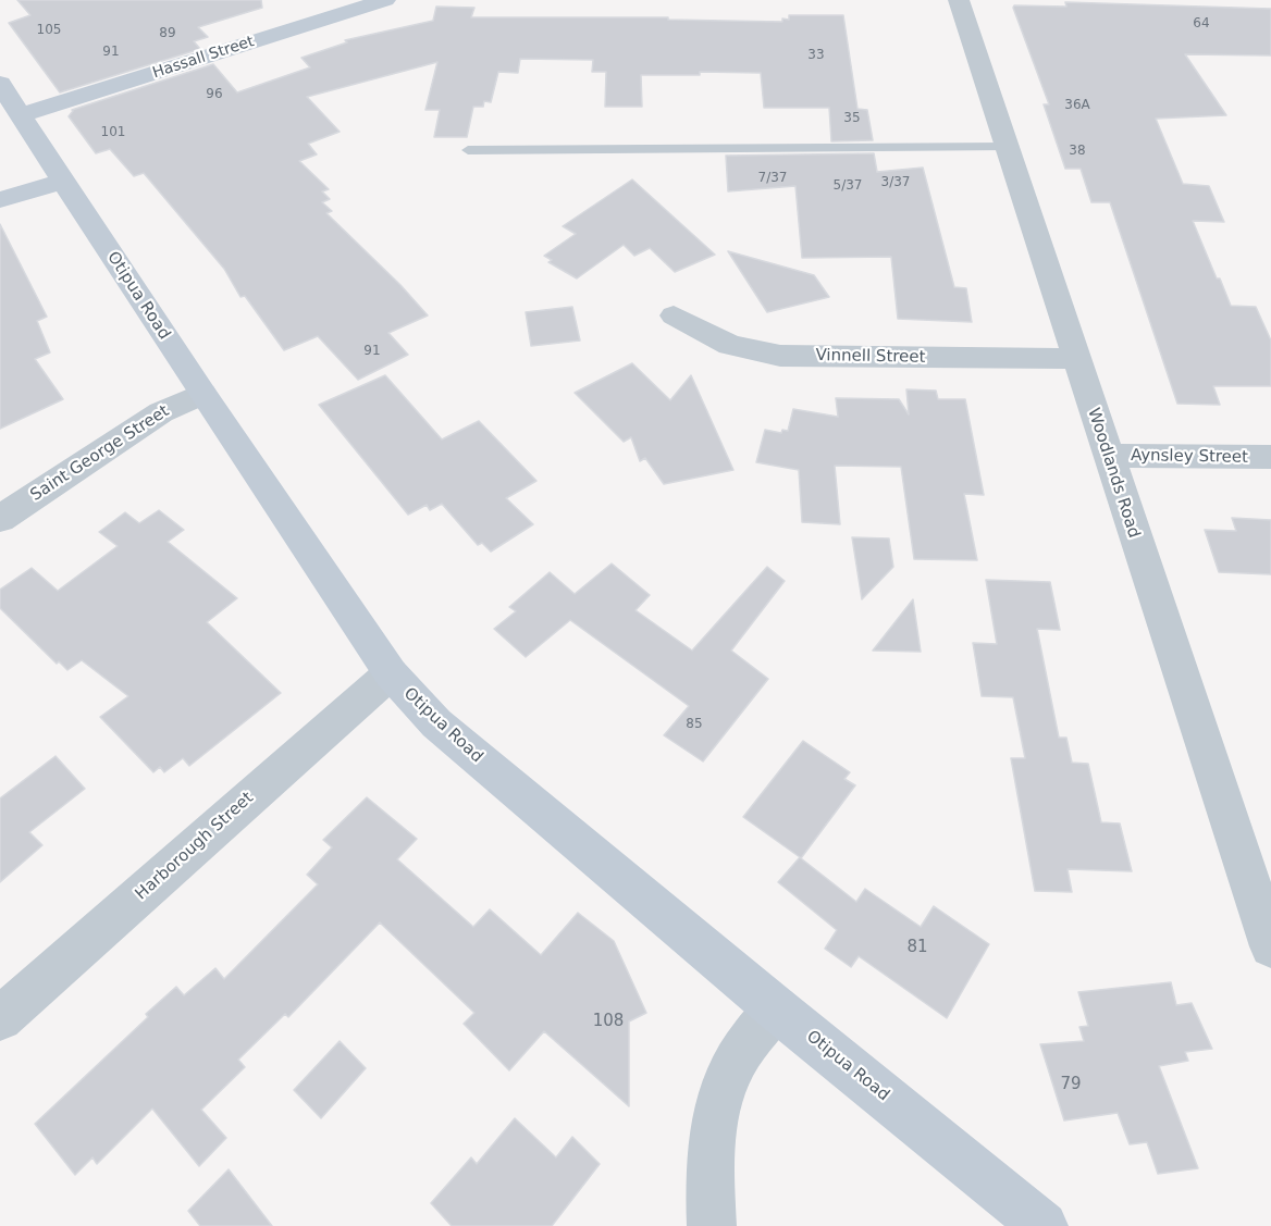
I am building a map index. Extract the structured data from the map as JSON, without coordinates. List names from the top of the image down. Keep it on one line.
{"streets":{"street":["Hassall Street","Otipua Road","Vinnell Street","Saint George Street","Aynsley Street","Woodlands Road","Harborough Street"]},"crossings":[["Hassall Street","Otipua Road"],["Otipua Road","Saint George Street"],["Otipua Road","Harborough Street"],["Vinnell Street","Woodlands Road"],["Aynsley Street","Woodlands Road"]],"house_numbers":["64","105","89","91","33","96","36A","35","101","38","7/37","3/37","5/37","91","85","81","108","79"]}
